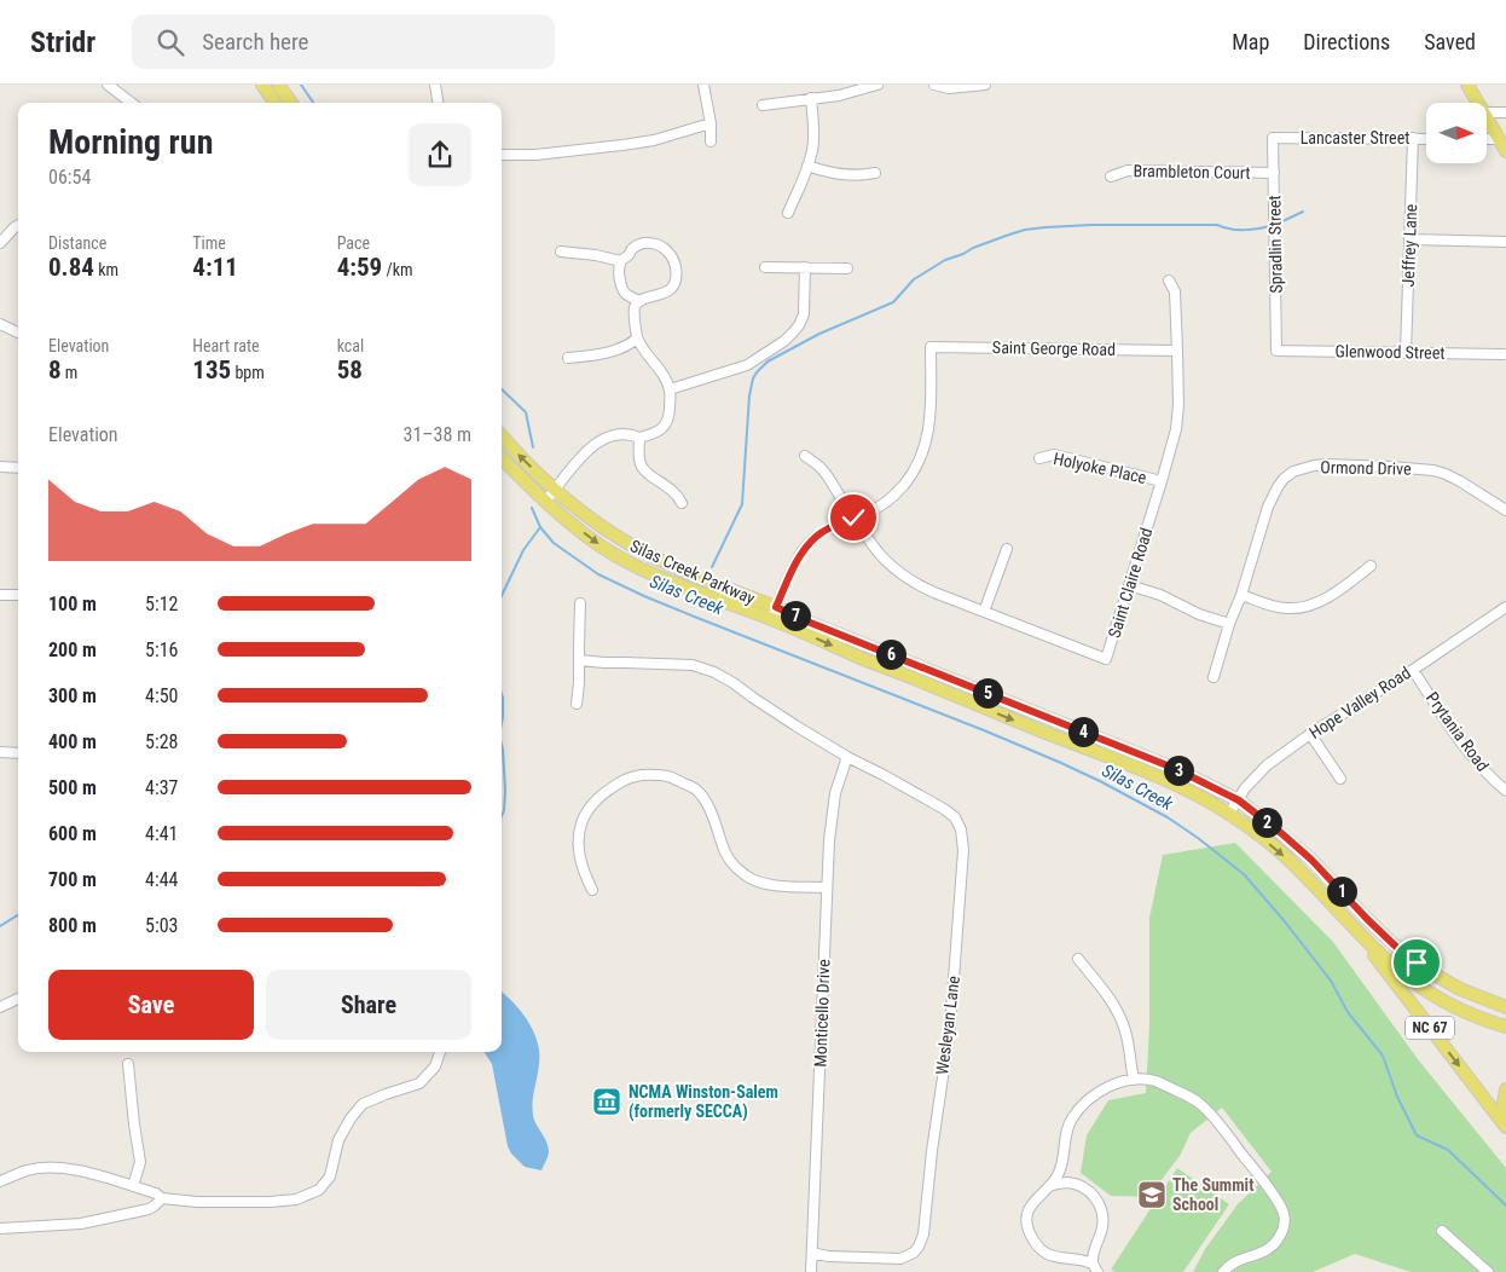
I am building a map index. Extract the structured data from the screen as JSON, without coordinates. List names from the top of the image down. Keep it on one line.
{"streets":{"main road":["Silas Creek Parkway","NC 67"],"street":["Lancaster Street","Brambleton Court","Spradlin Street","Jeffrey Lane","Saint George Road","Glenwood Street","Holyoke Place","Ormond Drive","Saint Claire Road","Hope Valley Road","Prytania Road","Monticello Drive","Wesleyan Lane"]},"crossings":[["Lancaster Street","Spradlin Street"],["Lancaster Street","Jeffrey Lane"],["Brambleton Court","Spradlin Street"],["Spradlin Street","Glenwood Street"],["Jeffrey Lane","Glenwood Street"],["Saint George Road","Saint Claire Road"],["Holyoke Place","Saint Claire Road"],["Silas Creek Parkway","Hope Valley Road"],["Silas Creek Parkway","NC 67"],["Hope Valley Road","Prytania Road"],["Monticello Drive","Wesleyan Lane"]],"water":["Silas Creek"],"places":{"museum":["NCMA Winston-Salem (formerly SECCA)"],"school or university":["The Summit School"]},"north":"right","page":{"header":"Stridr","search":"Search here","nav":["Map","Directions","Saved"],"heading":["Morning run","06:54"],"stats":[["Distance","0.84 km"],["Time","4:11"],["Pace","4:59 /km"],["Elevation","8 m"],["Heart rate","135 bpm"],["kcal","58"]],"chart":["Elevation","31–38 m"],"list":[{"name":"100 m","note":"5:12"},{"name":"200 m","note":"5:16"},{"name":"300 m","note":"4:50"},{"name":"400 m","note":"5:28"},{"name":"500 m","note":"4:37"},{"name":"600 m","note":"4:41"},{"name":"700 m","note":"4:44"},{"name":"800 m","note":"5:03"}],"pins":["7","6","5","4","3","2","1"],"buttons":["Save","Share"]}}
